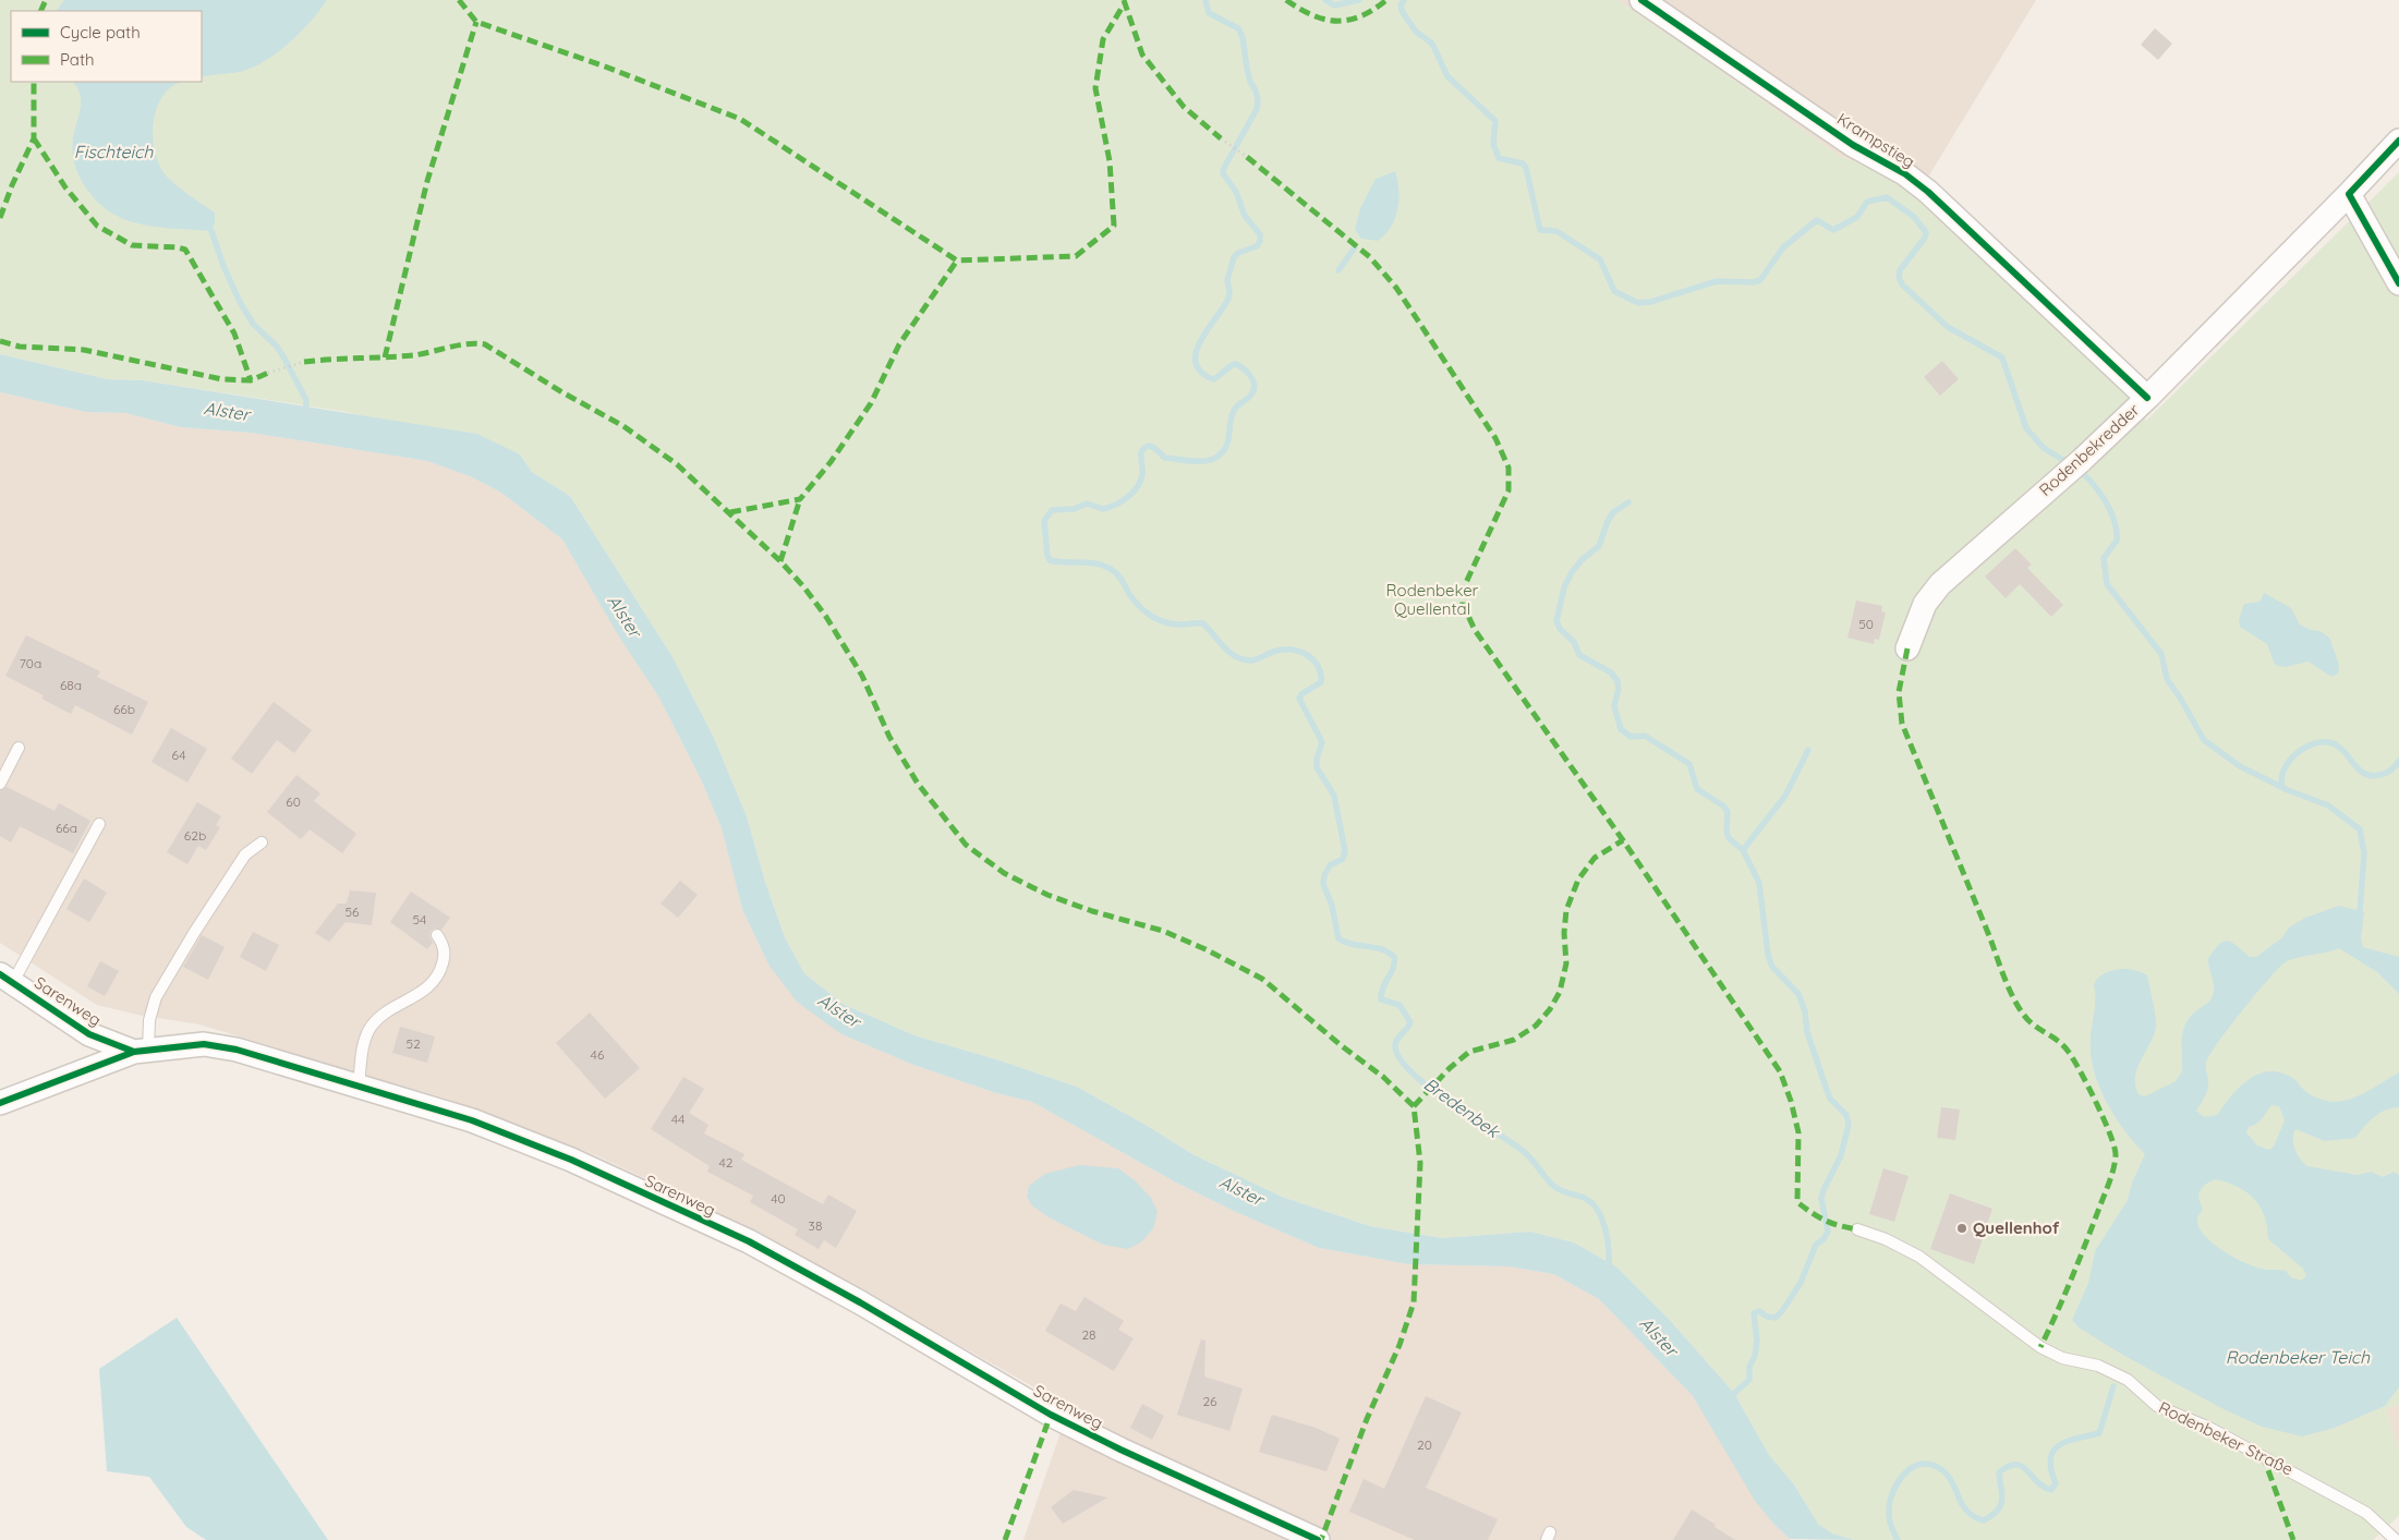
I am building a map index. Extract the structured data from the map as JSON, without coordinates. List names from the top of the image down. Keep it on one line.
{"streets":{"street":["Krampstieg","Rodenbekredder","Sarenweg"],"lane":["Rodenbeker Straße"]},"crossings":[["Krampstieg","Rodenbekredder"]],"water":["Fischteich","Alster","Bredenbek","Rodenbeker Teich"],"parks":["Rodenbeker Quellental"],"places":["Quellenhof"],"house_numbers":["50","70a","68a","66b","64","60","66a","62b","56","54","52","46","44","42","40","38","28","26","20"],"legend":["Cycle path","Path"]}
